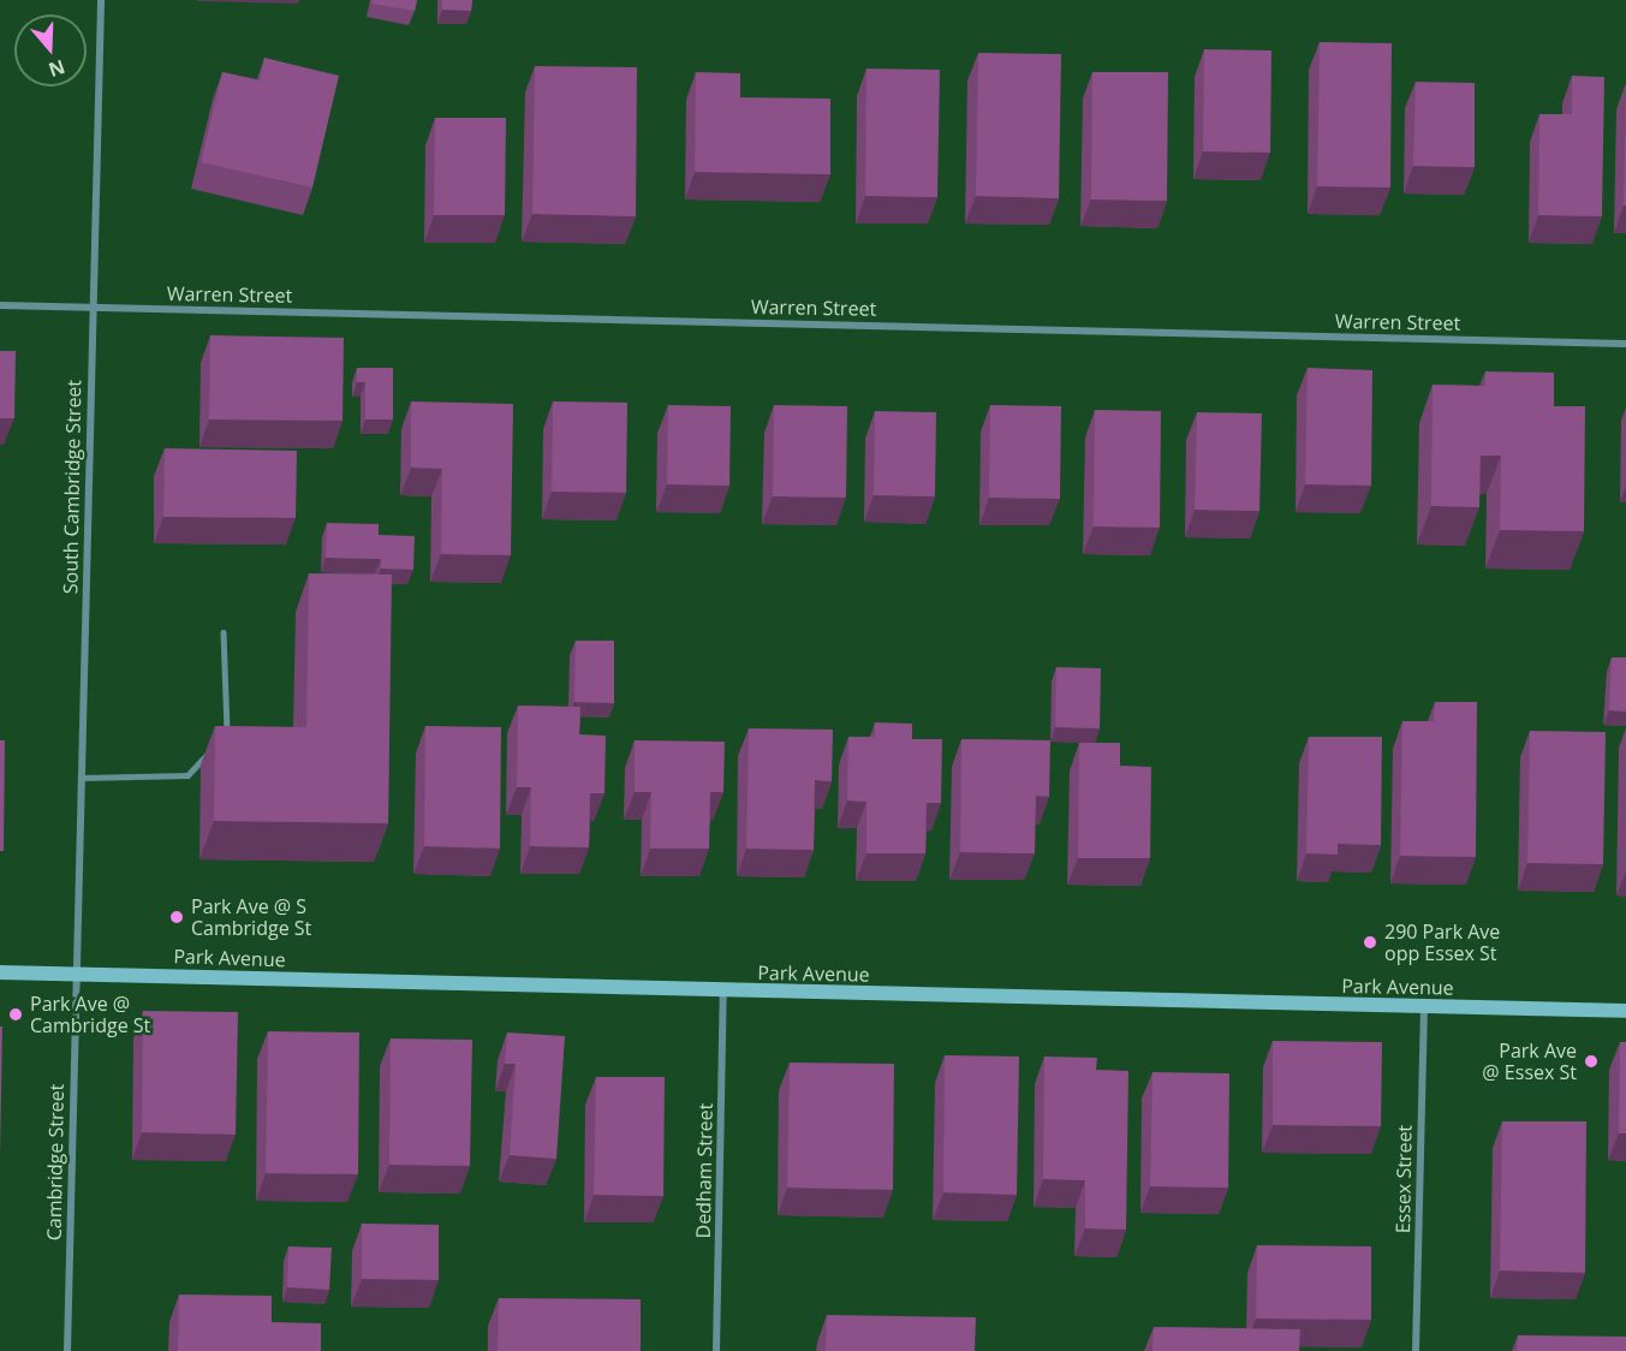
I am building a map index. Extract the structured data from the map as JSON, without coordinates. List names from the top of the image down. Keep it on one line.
{"streets":{"main road":["Park Avenue"],"street":["Warren Street","South Cambridge Street","Cambridge Street","Dedham Street","Essex Street"]},"crossings":[["Warren Street","South Cambridge Street"],["South Cambridge Street","Park Avenue"],["South Cambridge Street","Cambridge Street"],["Park Avenue","Cambridge Street"],["Park Avenue","Dedham Street"],["Park Avenue","Essex Street"]],"places":["Park Ave @ S Cambridge St","290 Park Ave opp Essex St","Park Ave @ Cambridge St","Park Ave @ Essex St"],"north":"bottom"}
